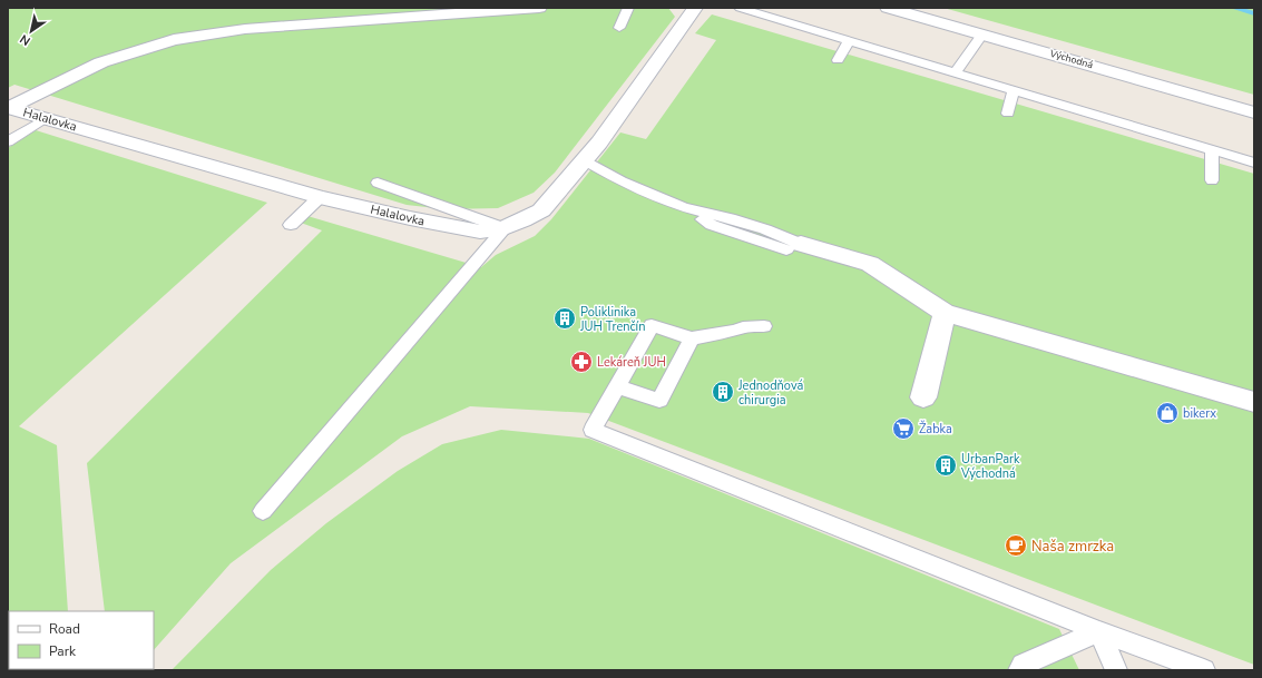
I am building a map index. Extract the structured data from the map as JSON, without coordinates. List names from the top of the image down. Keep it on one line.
{"streets":{"street":["Východná","Halalovka"]},"places":{"building":["Poliklinika JUH Trenčín","Jednodňová chirurgia","UrbanPark Východná"],"pharmacy":["Lekáreň JUH"],"shop":["bikerx"],"supermarket":["Žabka"],"cafe":["Naša zmrzka"]},"legend":["Road","Park"],"north":"bottom left"}
